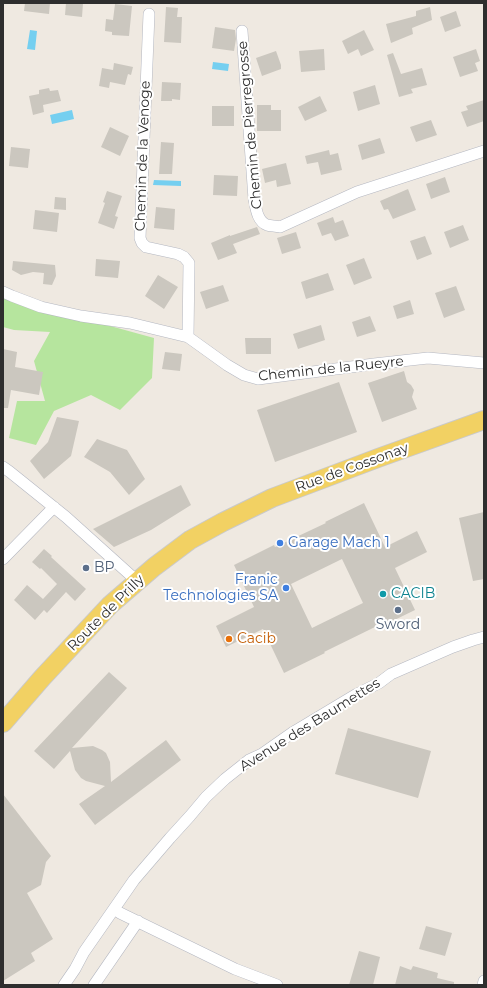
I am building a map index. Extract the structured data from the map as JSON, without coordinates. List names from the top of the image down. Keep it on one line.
{"streets":{"main road":["Rue de Cossonay","Route de Prilly"],"street":["Chemin de Pierregrosse","Chemin de la Venoge","Chemin de la Rueyre","Avenue des Baumettes"]},"crossings":[["Chemin de la Venoge","Chemin de la Rueyre"],["Rue de Cossonay","Route de Prilly"]],"places":["Garage Mach 1","BP","Franic Technologies SA","CACIB","Sword","Cacib"]}
